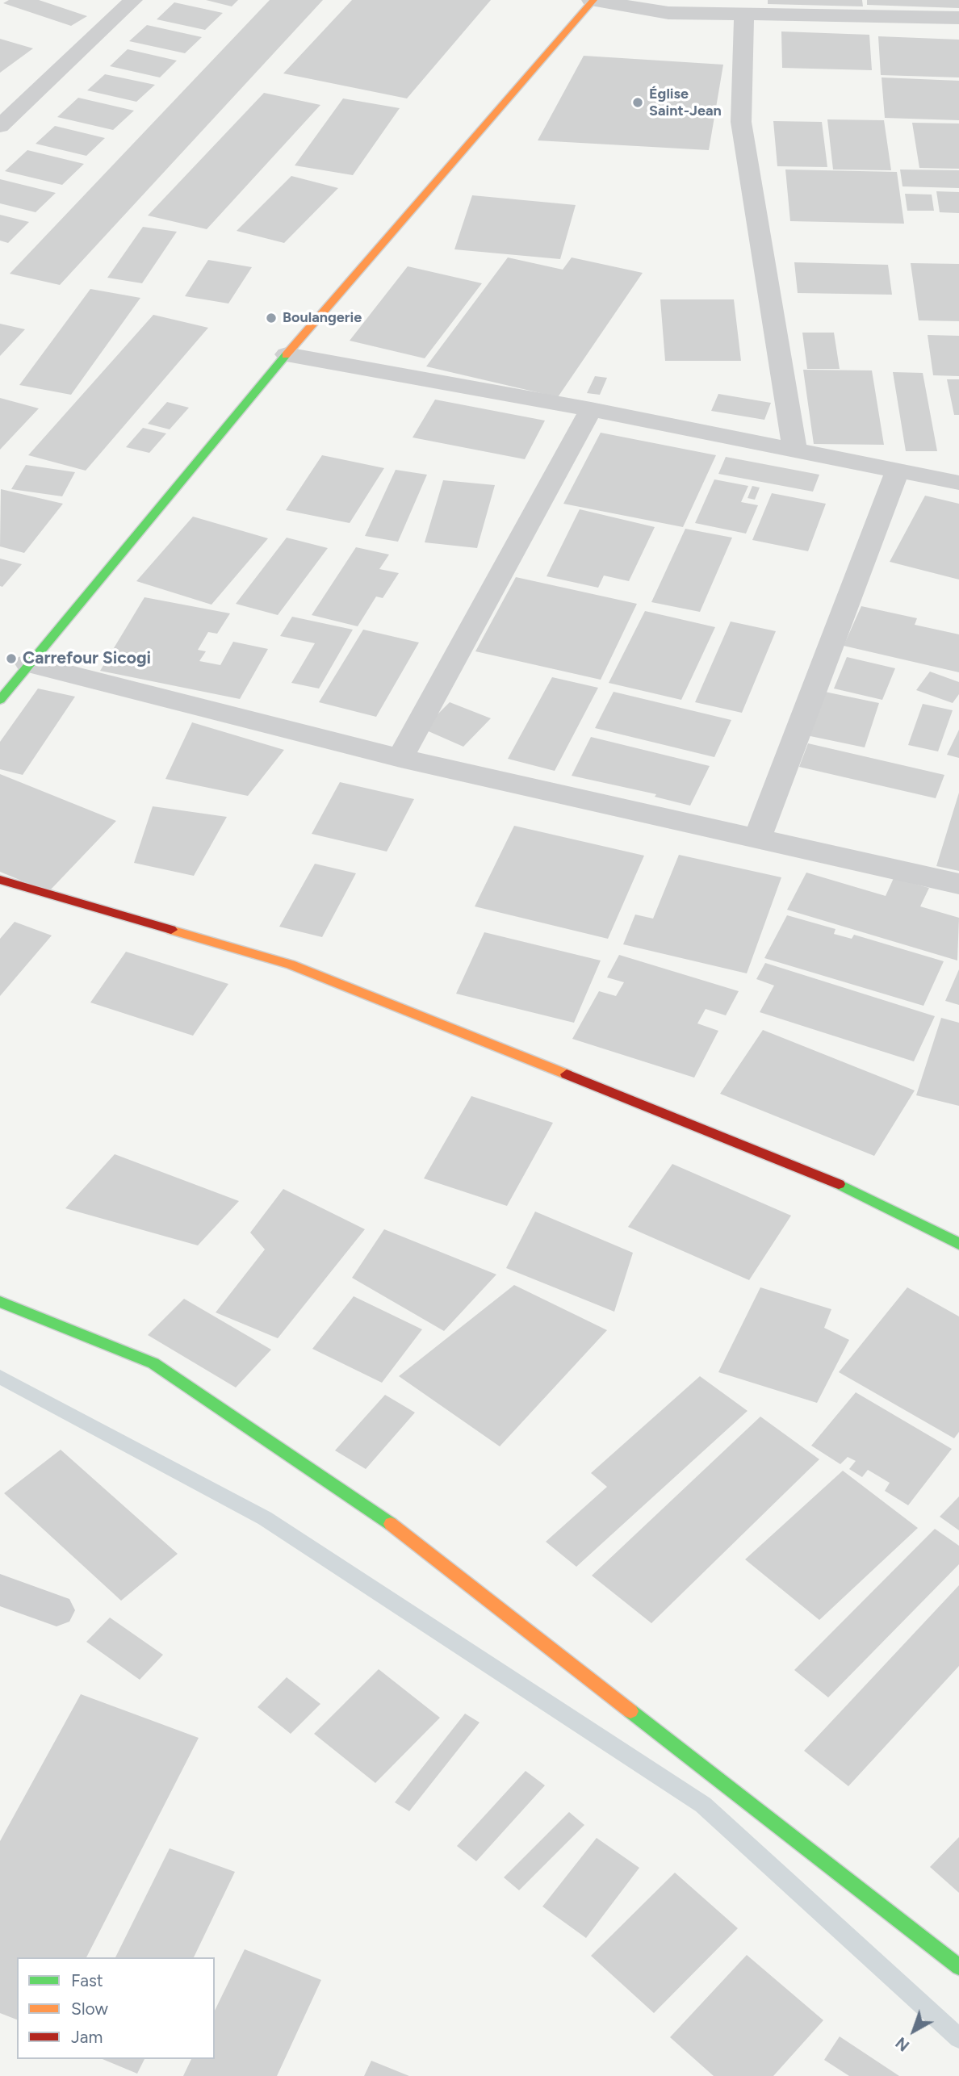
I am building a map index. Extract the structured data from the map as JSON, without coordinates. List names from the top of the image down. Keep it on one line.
{"places":["Église Saint-Jean","Boulangerie","Carrefour Sicogi"],"legend":["Fast","Slow","Jam"],"north":"bottom left"}
